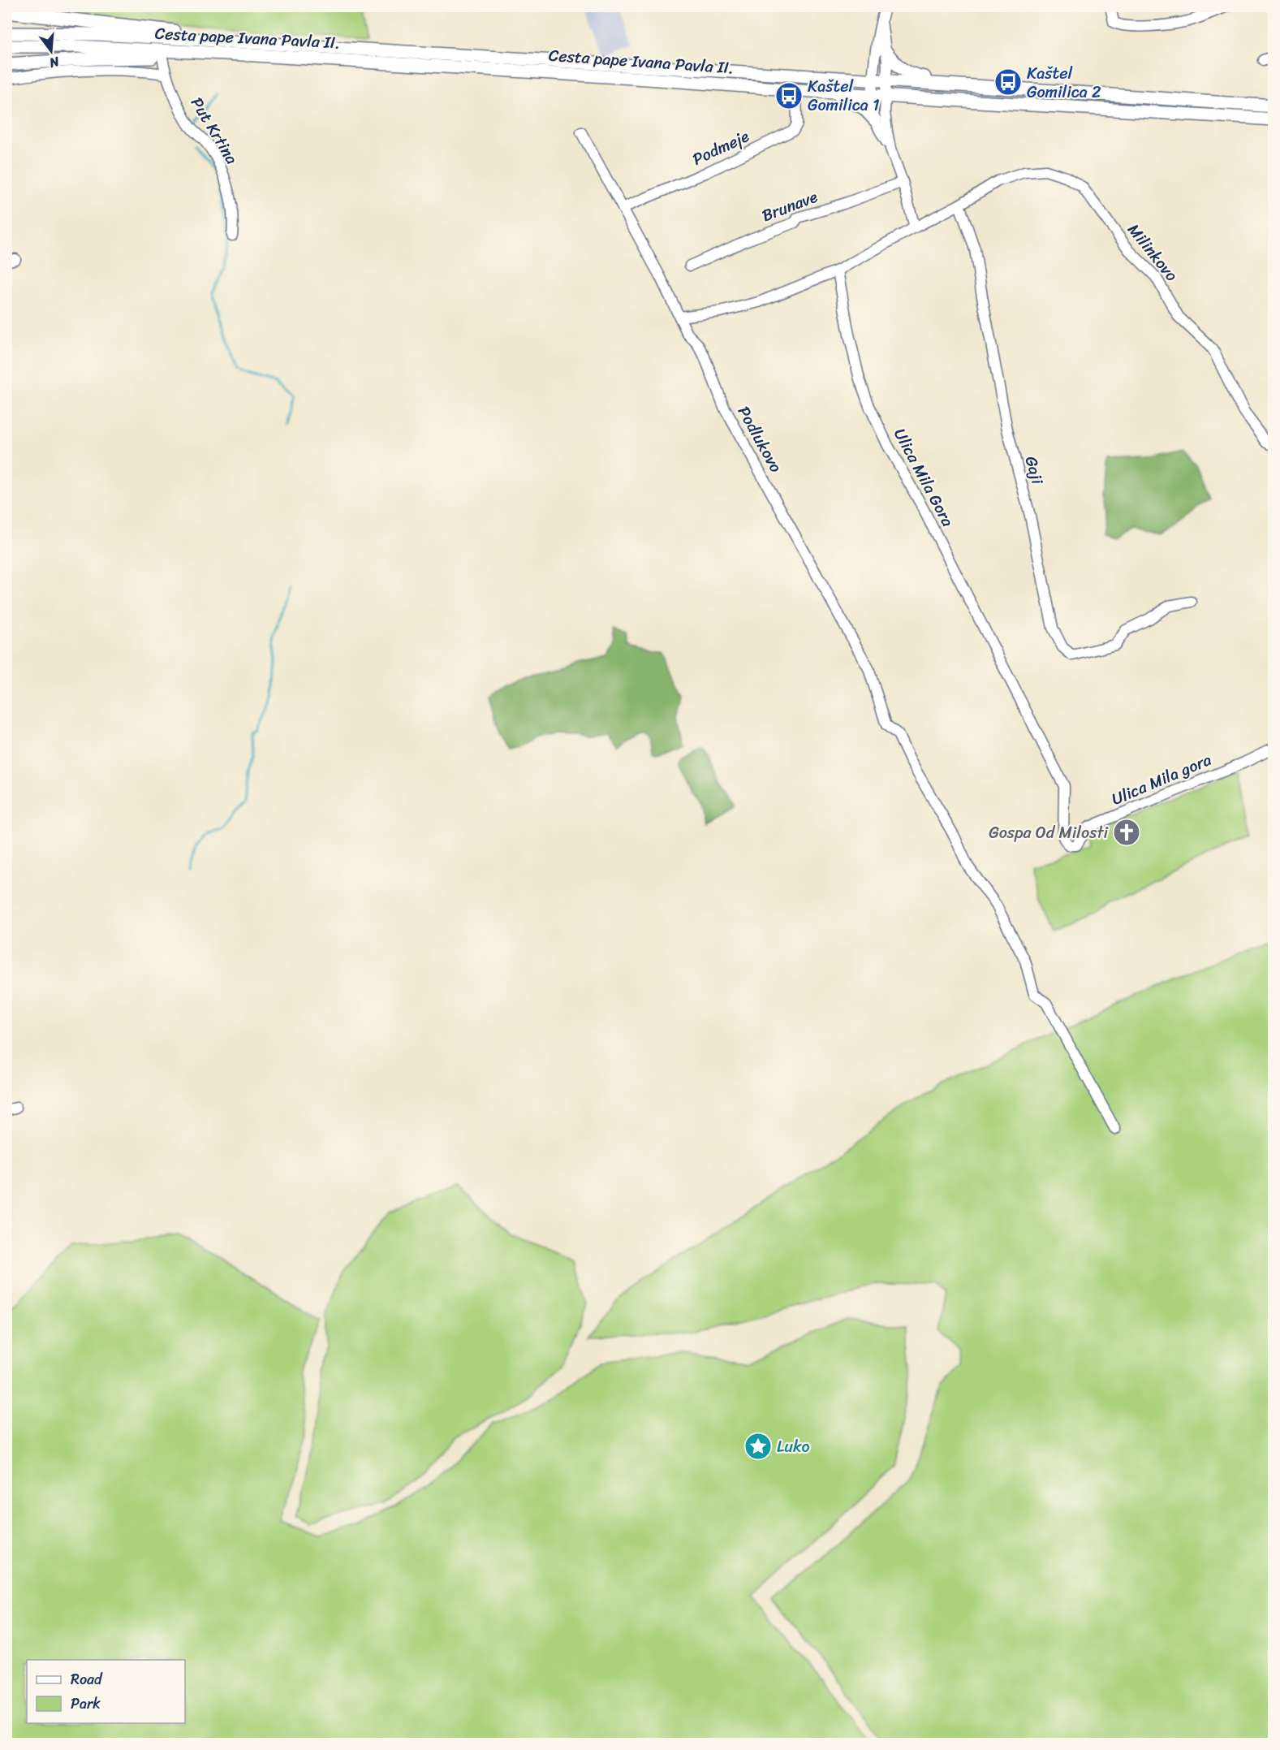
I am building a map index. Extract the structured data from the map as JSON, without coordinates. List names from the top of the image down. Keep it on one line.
{"streets":{"main road":["Cesta pape Ivana Pavla II."],"street":["Put Krtina","Podmeje","Brunave","Milinkovo","Podlukovo","Gaji","Ulica Mila Gora","Ulica Mila gora"]},"crossings":[["Cesta pape Ivana Pavla II.","Podmeje"],["Podmeje","Podlukovo"],["Milinkovo","Gaji"],["Ulica Mila Gora","Ulica Mila gora"]],"places":{"bus stop":["Kaštel Gomilica 2","Kaštel Gomilica 1"],"church":["Gospa Od Milosti"],"place":["Luko"]},"legend":["Road","Park"],"north":"bottom"}
